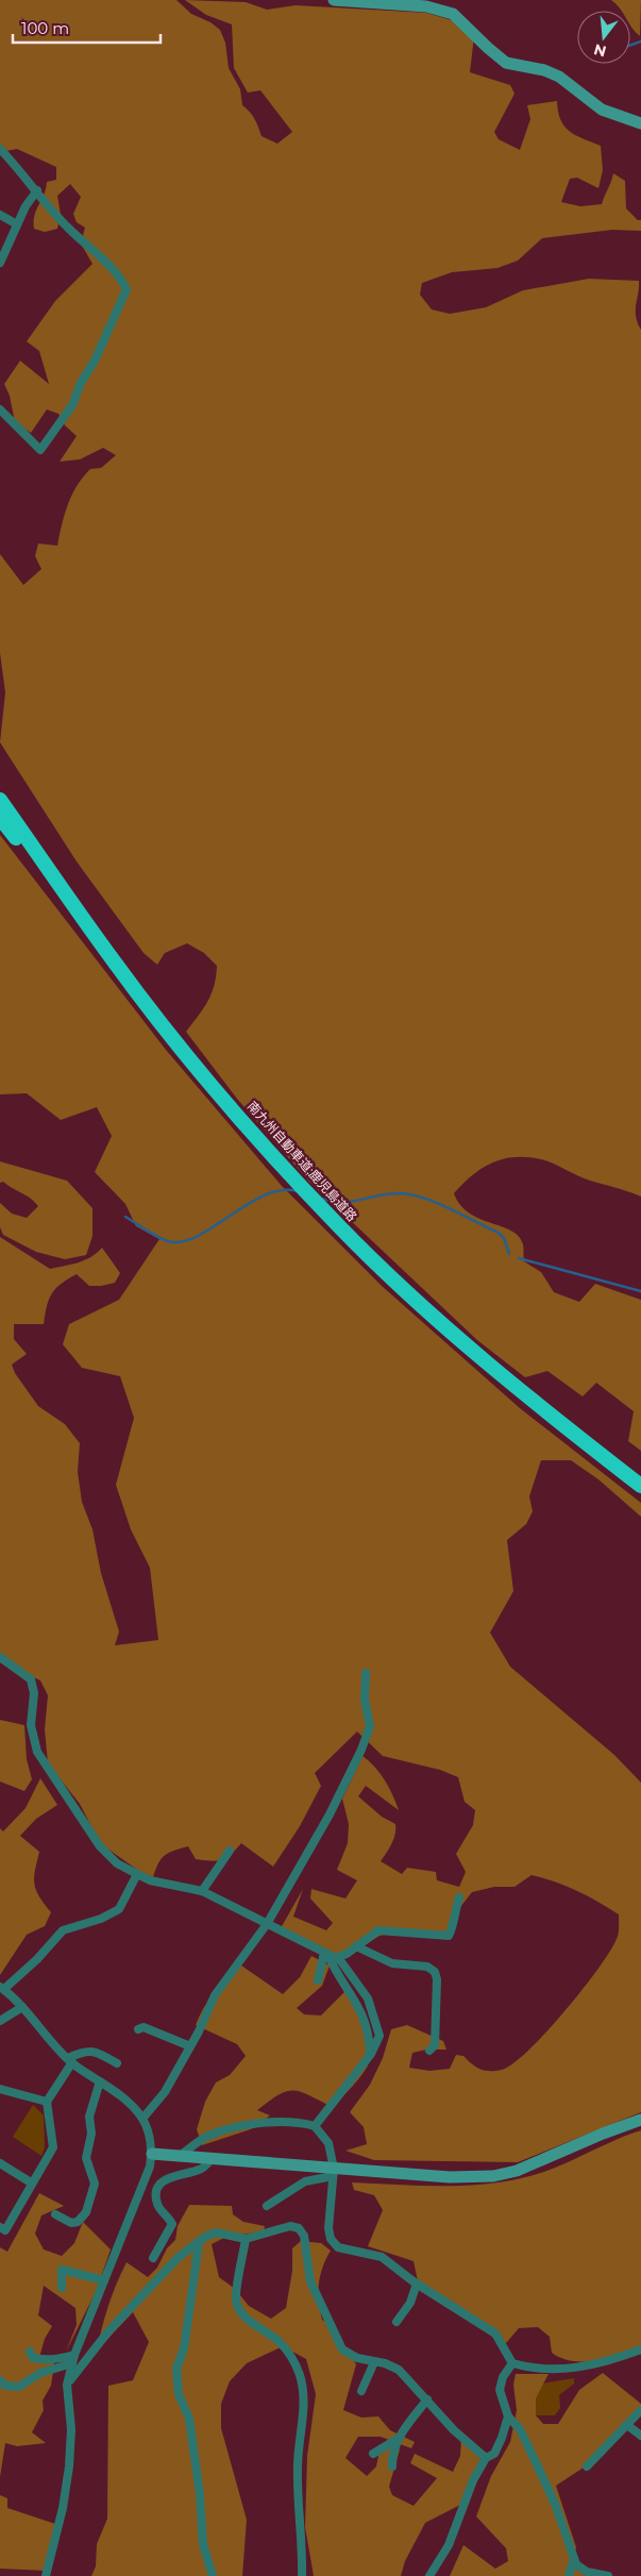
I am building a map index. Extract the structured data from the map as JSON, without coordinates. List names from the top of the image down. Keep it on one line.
{"streets":{"highway":["南九州自動車道;鹿児島道路"]},"scale_bar":"100 m","north":"bottom"}
